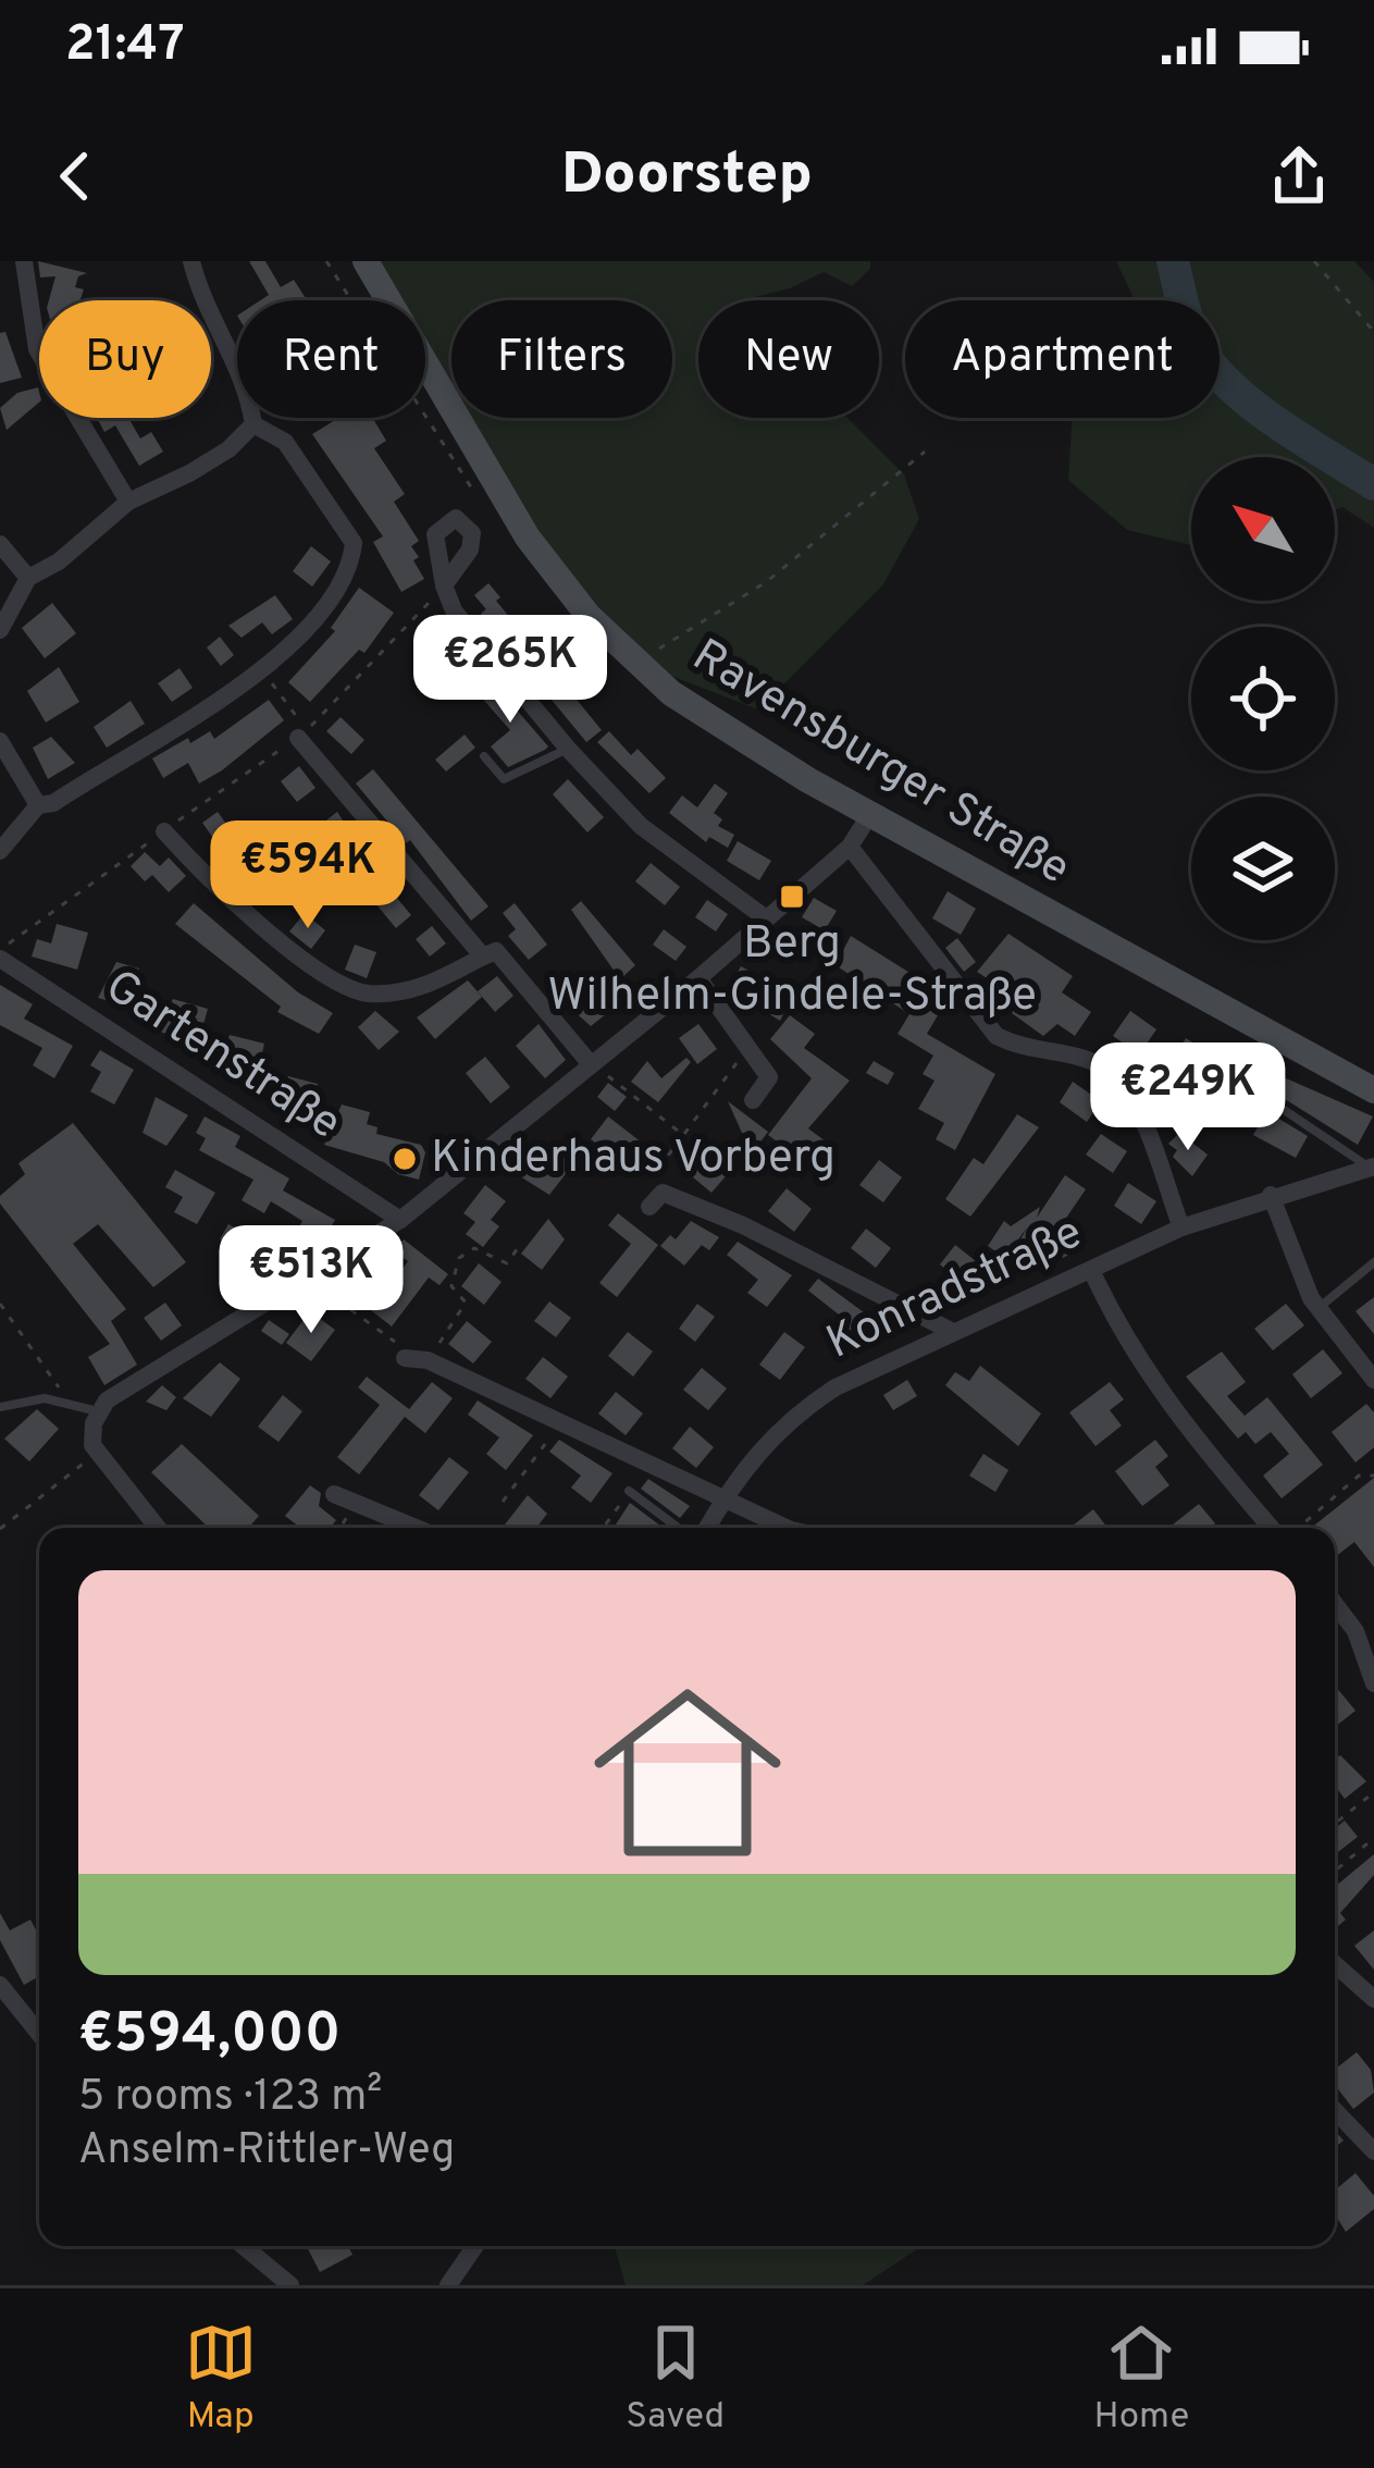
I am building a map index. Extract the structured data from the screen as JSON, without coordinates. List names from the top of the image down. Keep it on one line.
{"streets":{"main road":["Ravensburger Straße"],"street":["Gartenstraße","Konradstraße"]},"places":{"transit":["Berg Wilhelm-Gindele-Straße"],"other":["Kinderhaus Vorberg"]},"north":"top left","page":{"status":"21:47","header":"Doorstep","chip":["Buy","Rent","Filters","New","Apartment"],"price":["€265K","€594K","€249K","€513K"],"list":[{"name":"€594,000","note":"5 rooms · 123 m² · Anselm-Rittler-Weg"}],"tabs":["Map","Saved","Home"]}}
